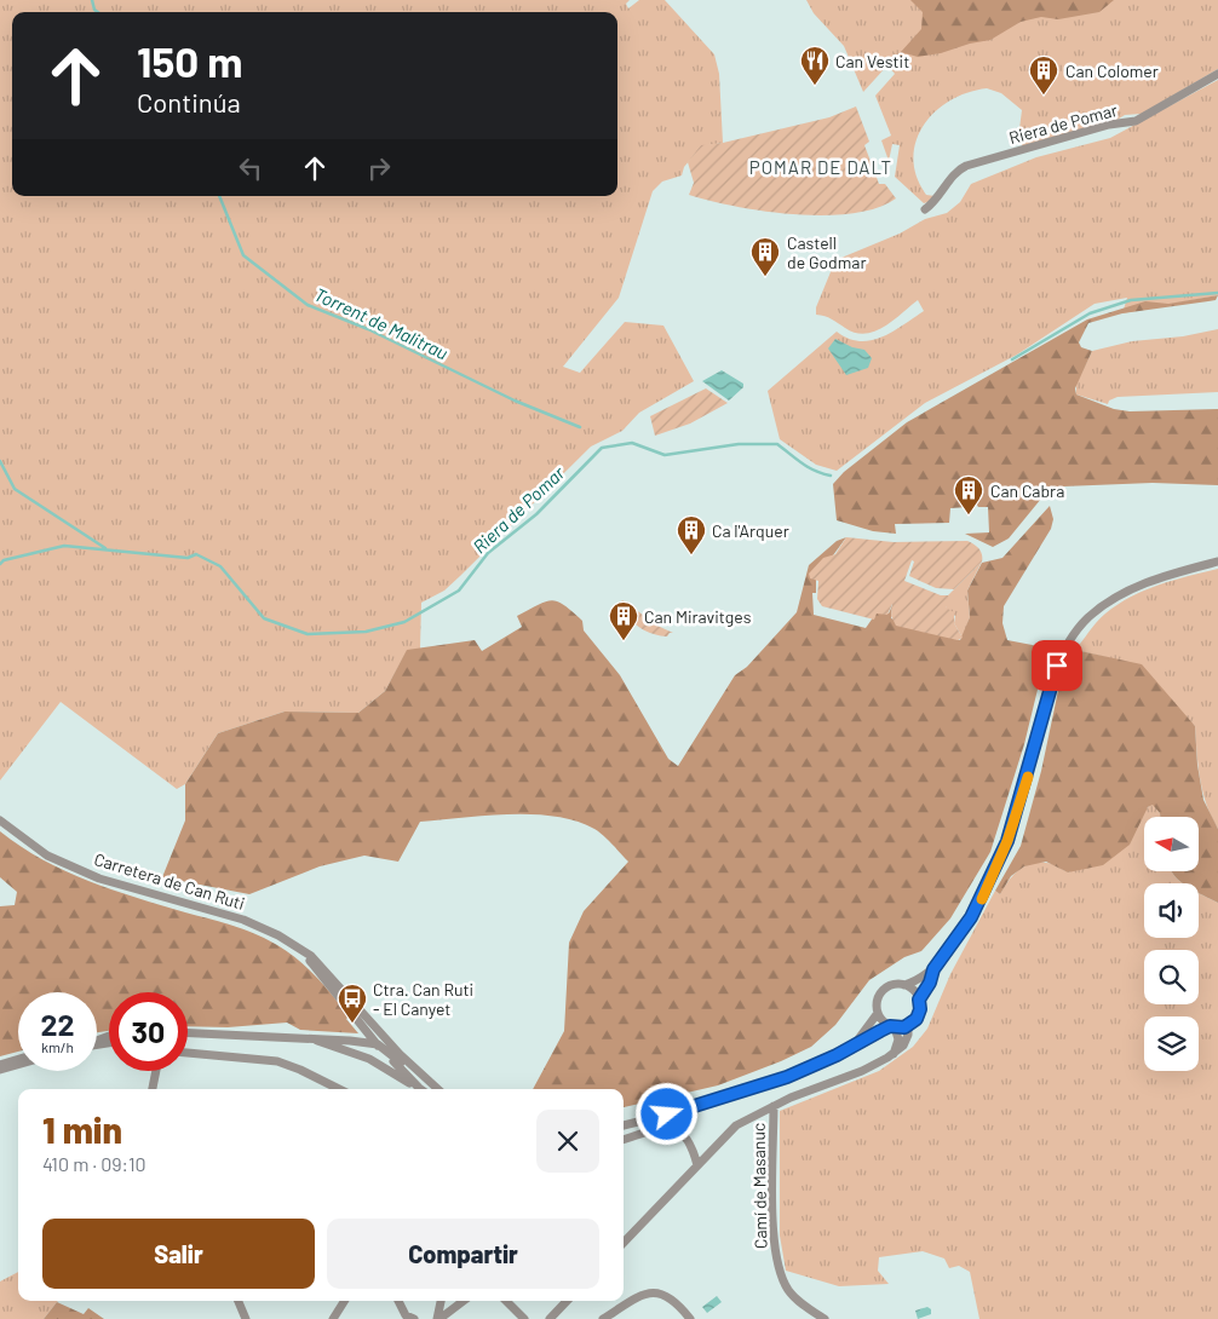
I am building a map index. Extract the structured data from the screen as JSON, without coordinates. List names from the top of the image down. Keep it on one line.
{"streets":{"street":["Riera de Pomar","Carretera de Can Ruti","Camí de Masanuc"]},"districts":["POMAR DE DALT"],"water":["Torrent de Malitrau","Riera de Pomar"],"places":{"restaurant":["Can Vestit"],"building":["Can Colomer","Castell de Godmar","Can Cabra","Ca l'Arquer","Can Miravitges"],"bus stop":["Ctra. Can Ruti - El Canyet"]},"north":"left","page":{"turn":["150 m","Continúa"],"speed":"22 km/h","limit":"30","heading":["1 min","410 m · 09:10"],"buttons":["Salir","Compartir"]}}
